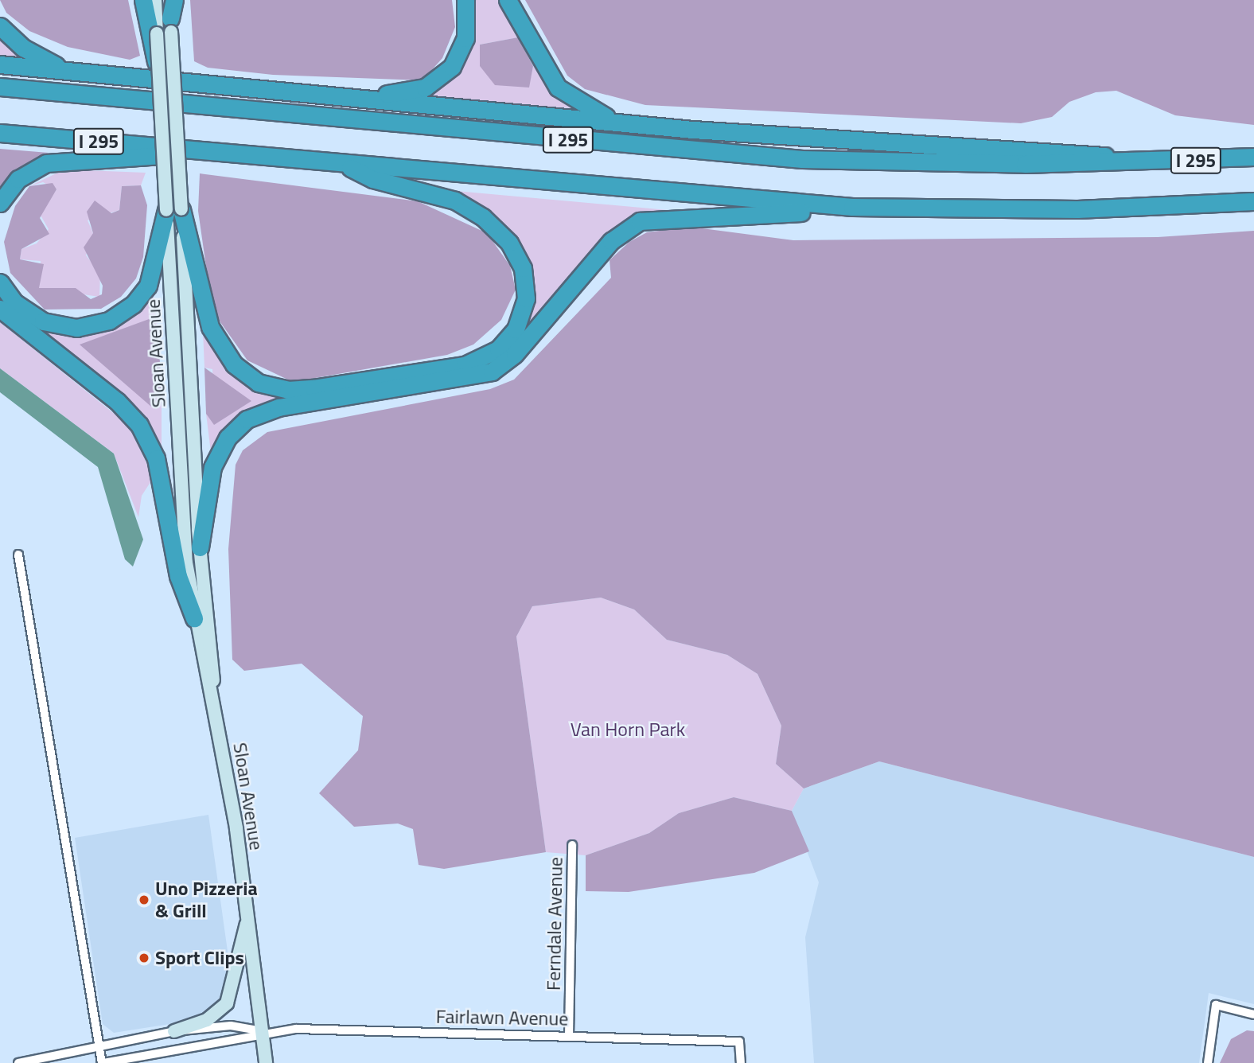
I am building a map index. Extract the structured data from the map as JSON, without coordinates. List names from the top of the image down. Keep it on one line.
{"streets":{"highway":["I 295"],"main road":["Sloan Avenue"],"street":["Ferndale Avenue","Fairlawn Avenue"]},"crossings":[["Sloan Avenue","Fairlawn Avenue"],["Ferndale Avenue","Fairlawn Avenue"]],"parks":["Van Horn Park"],"places":["Uno Pizzeria & Grill","Sport Clips"]}
